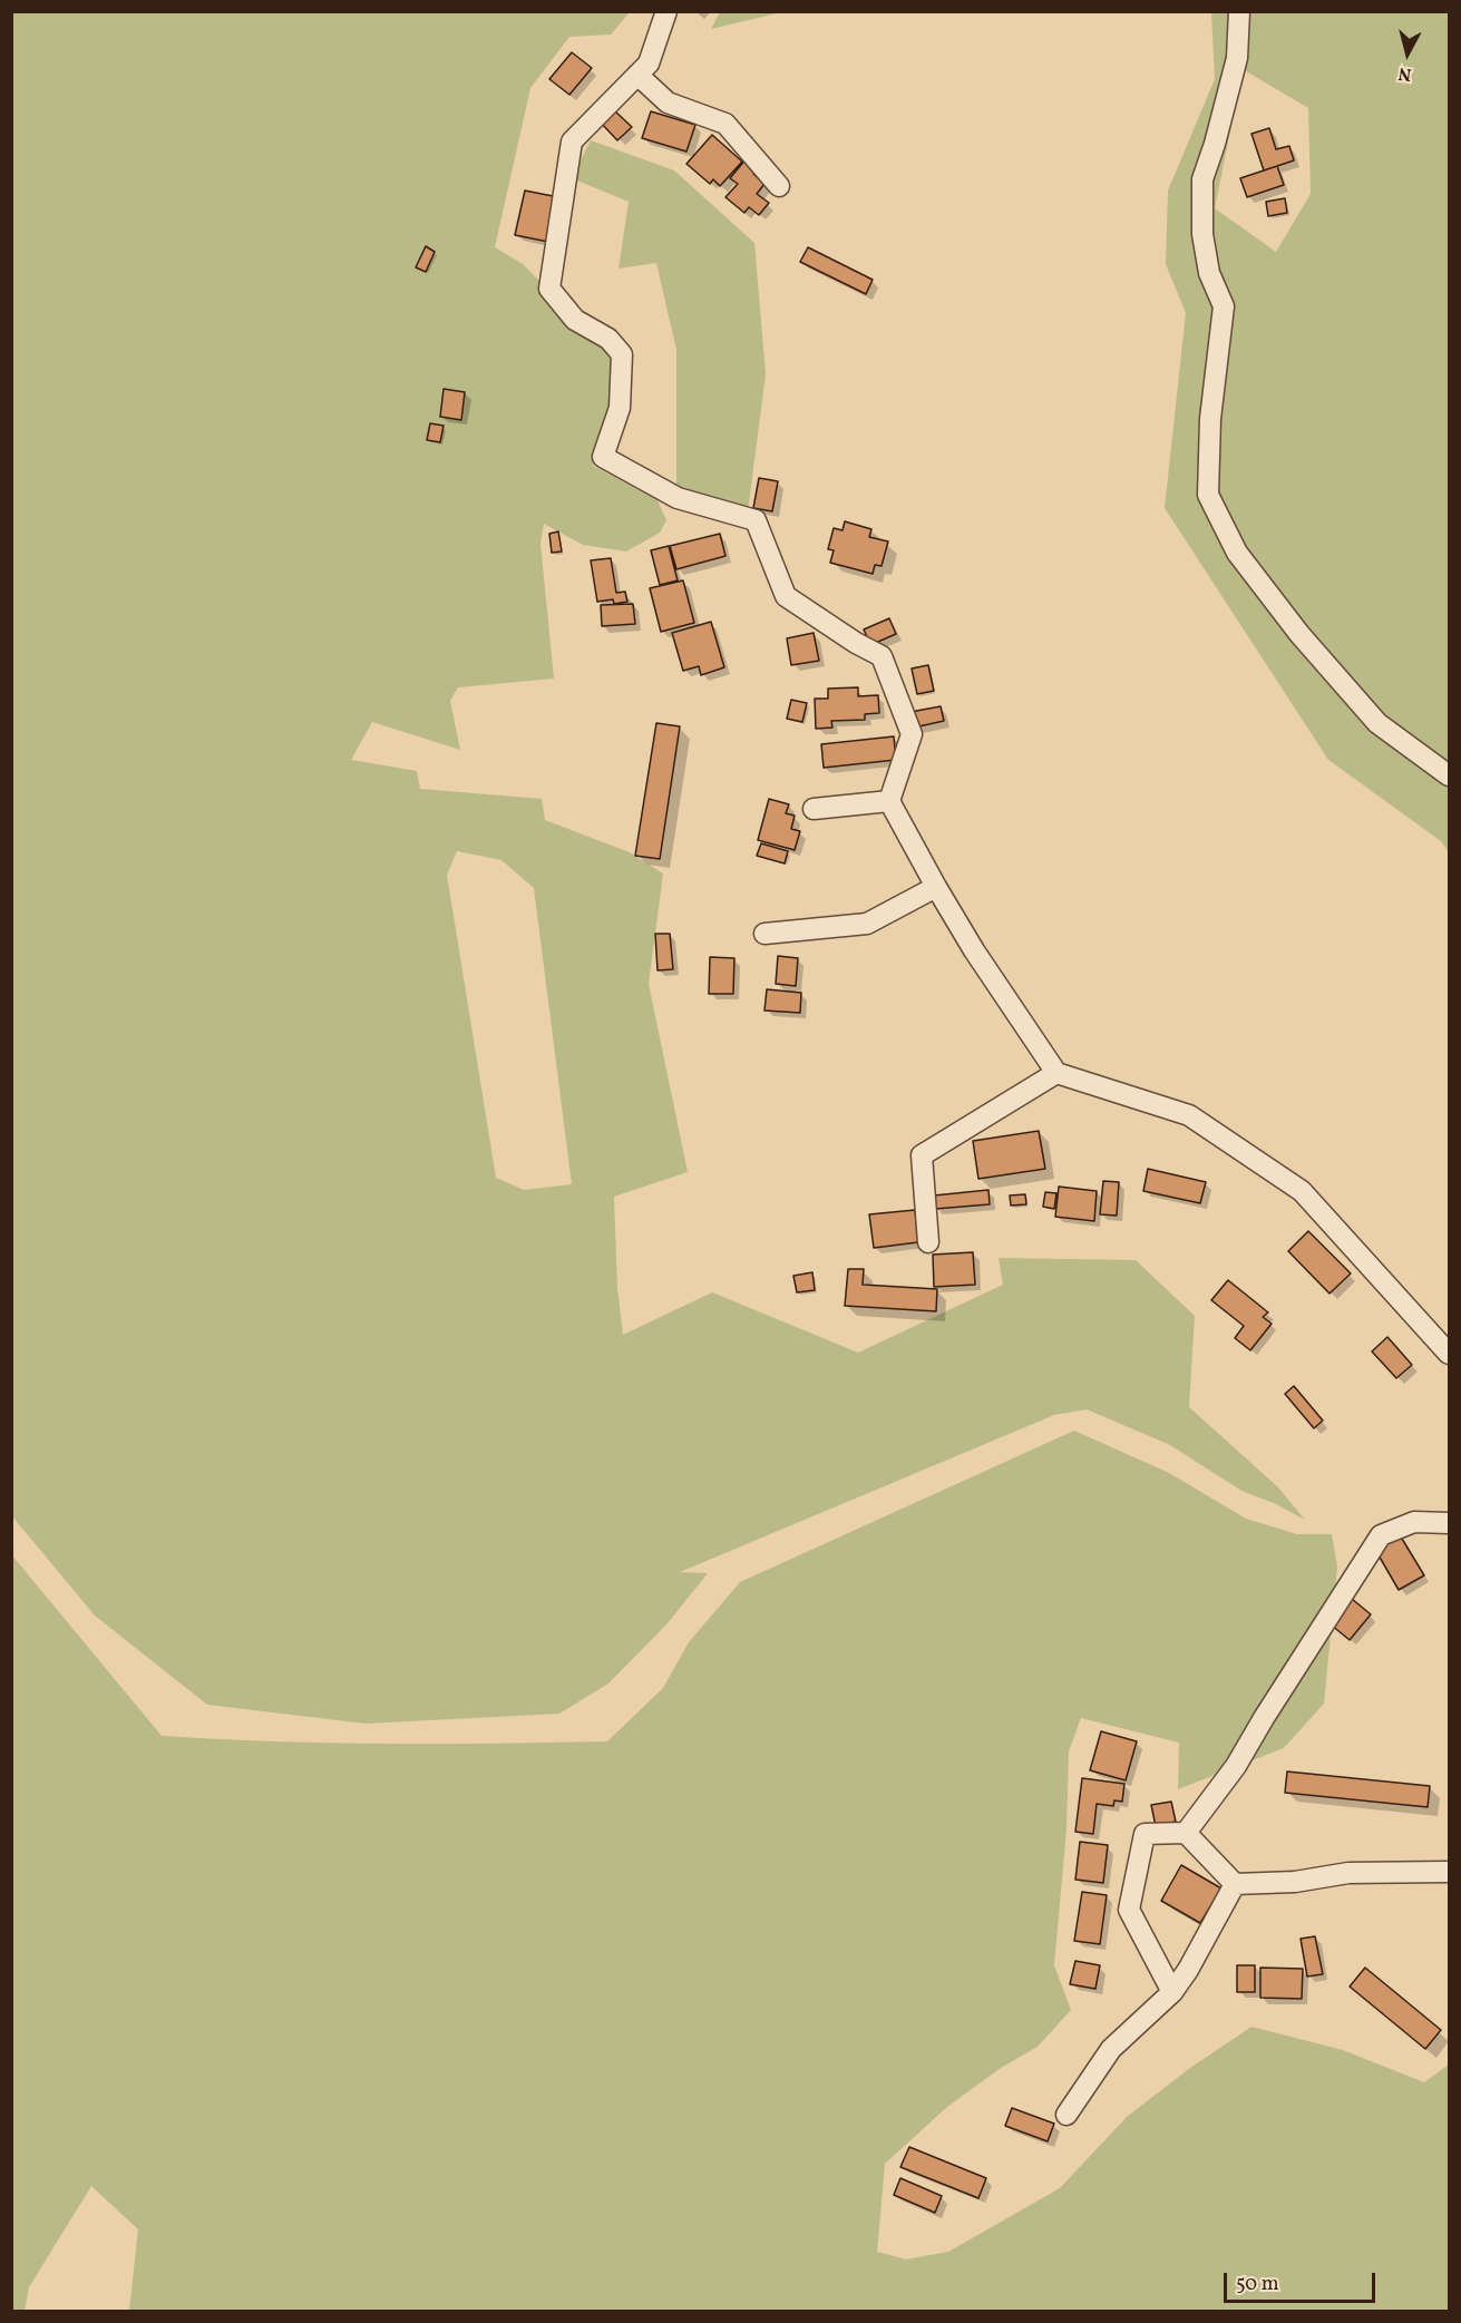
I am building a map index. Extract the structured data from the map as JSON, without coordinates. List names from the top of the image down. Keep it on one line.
{"scale_bar":"50 m","north":"bottom"}
